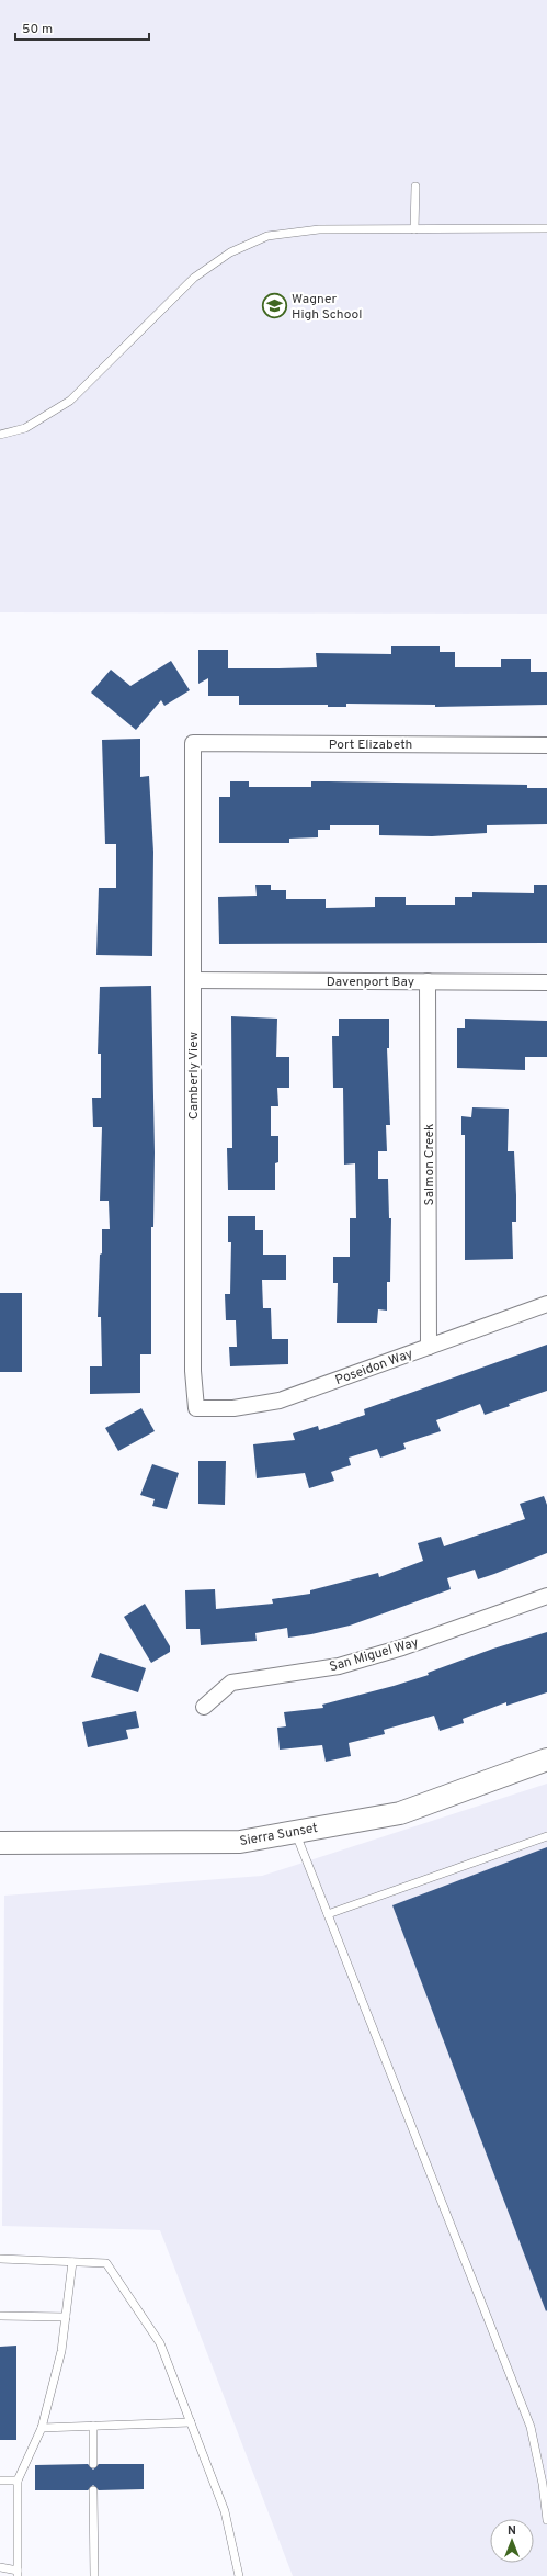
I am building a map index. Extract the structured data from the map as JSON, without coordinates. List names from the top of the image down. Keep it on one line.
{"streets":{"street":["Port Elizabeth","Davenport Bay","Camberly View","Salmon Creek","Poseidon Way","San Miguel Way","Sierra Sunset"]},"crossings":[["Port Elizabeth","Camberly View"],["Davenport Bay","Camberly View"],["Davenport Bay","Salmon Creek"],["Camberly View","Poseidon Way"],["Salmon Creek","Poseidon Way"]],"places":{"school or university":["Wagner High School"]},"scale_bar":"50 m","north":"top"}
